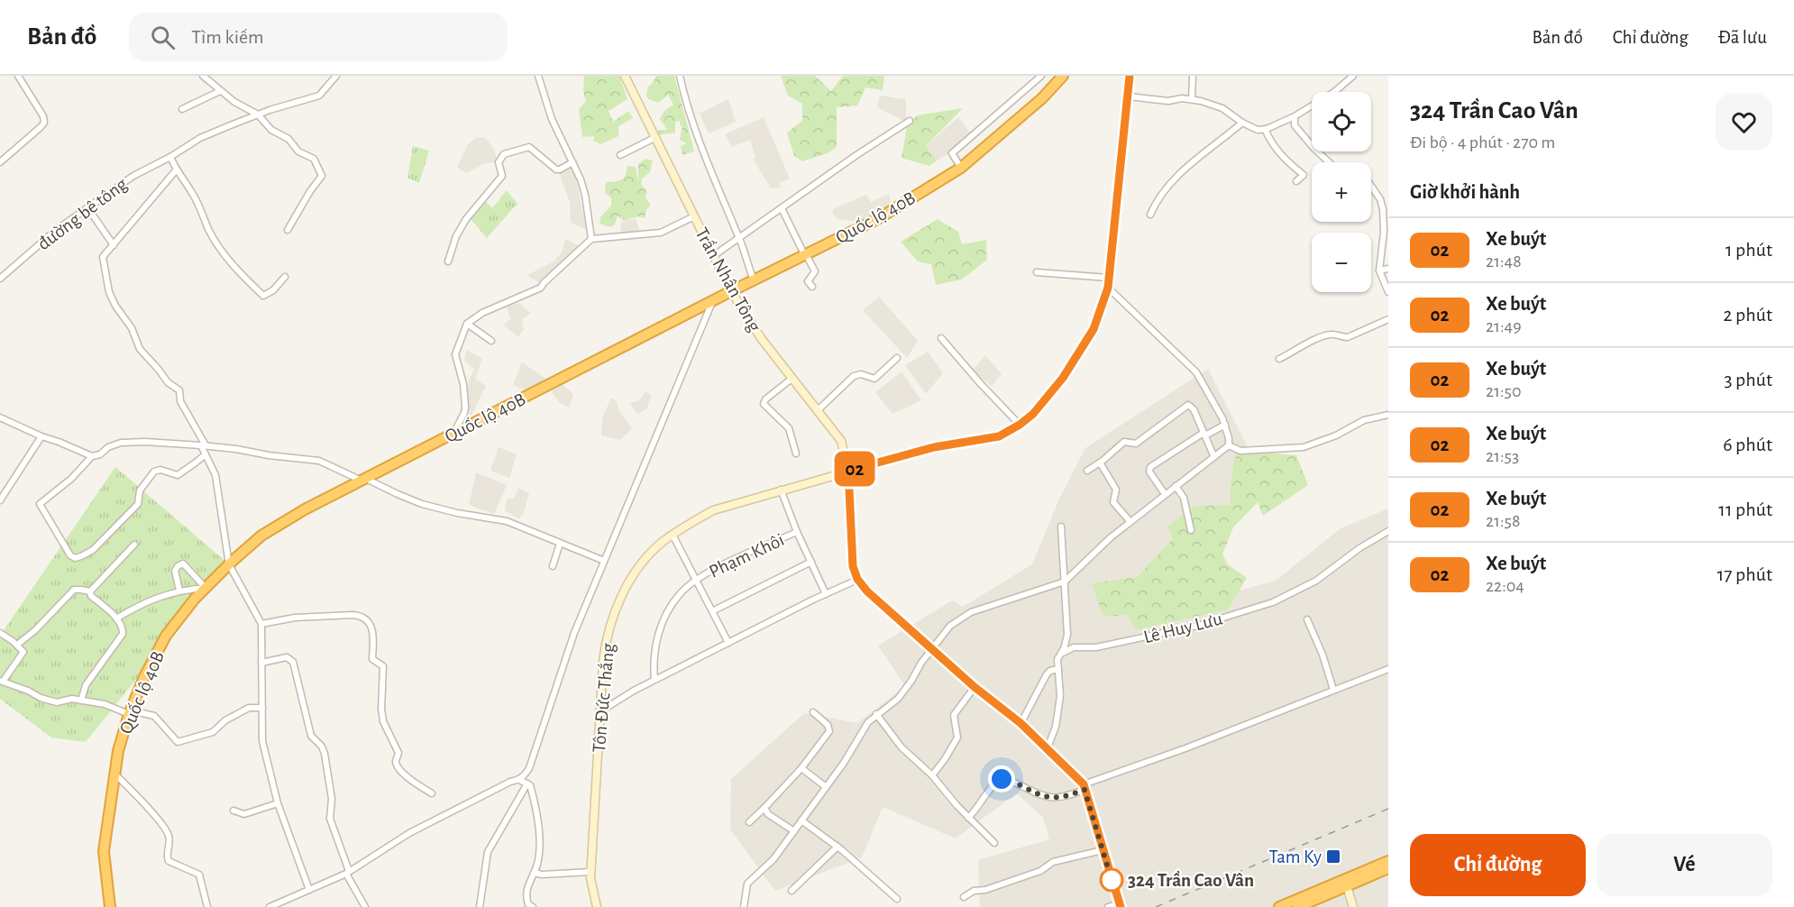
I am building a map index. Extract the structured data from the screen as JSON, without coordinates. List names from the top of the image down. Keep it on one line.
{"streets":{"highway":["Quốc lộ 40B"],"main road":["Trần Nhân Tông","Tôn Đức Thắng"],"street":["đường bê tông","Phạm Khôi","Lê Huy Lưu"]},"crossings":[["Quốc lộ 40B","Trần Nhân Tông"],["Trần Nhân Tông","Tôn Đức Thắng"]],"places":{"transit":["Tam Ky"],"other":["324 Trần Cao Vân"]},"lines":["bus line 02"],"page":{"header":"Bản đồ","search":"Tìm kiếm","nav":["Bản đồ","Chỉ đường","Đã lưu"],"on_map":"02","heading":[["324 Trần Cao Vân","Đi bộ · 4 phút · 270 m"],"Giờ khởi hành"],"map_buttons":["+","−"],"list":[{"mark":"02","name":"Xe buýt","note":"21:48","value":"1 phút"},{"mark":"02","name":"Xe buýt","note":"21:49","value":"2 phút"},{"mark":"02","name":"Xe buýt","note":"21:50","value":"3 phút"},{"mark":"02","name":"Xe buýt","note":"21:53","value":"6 phút"},{"mark":"02","name":"Xe buýt","note":"21:58","value":"11 phút"},{"mark":"02","name":"Xe buýt","note":"22:04","value":"17 phút"}],"buttons":["Chỉ đường","Vé"]}}
